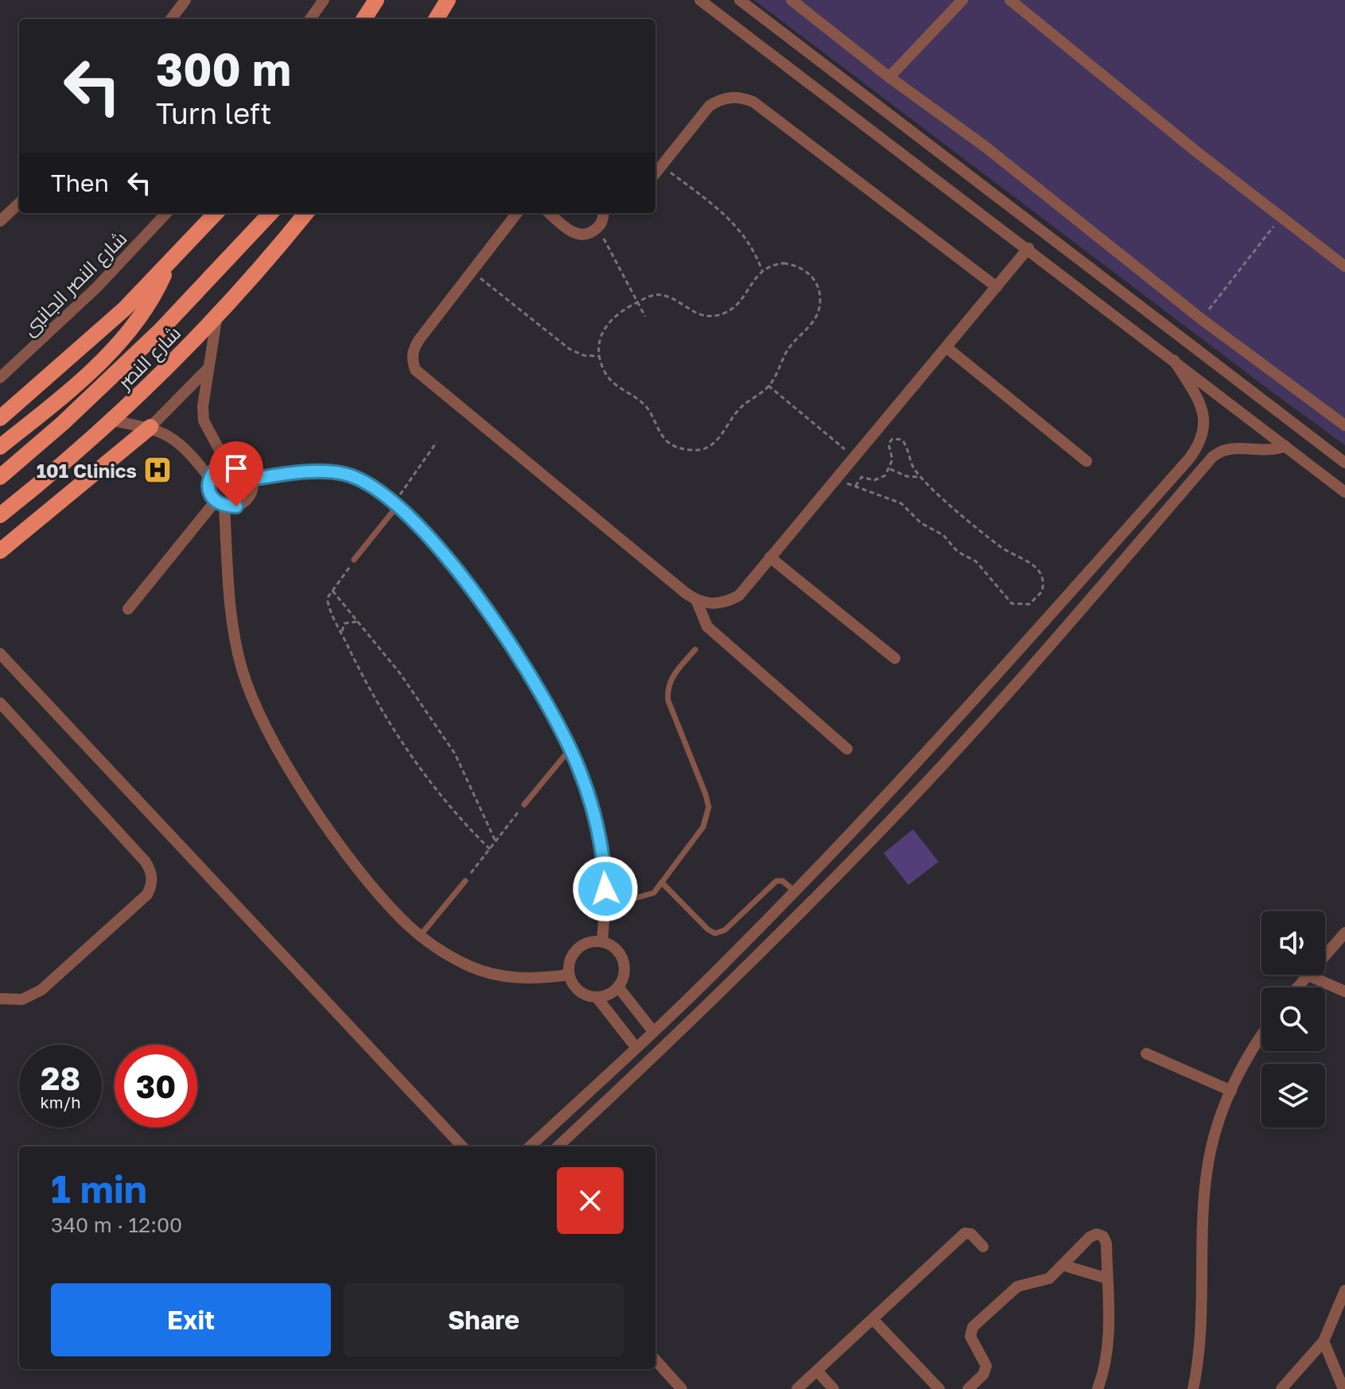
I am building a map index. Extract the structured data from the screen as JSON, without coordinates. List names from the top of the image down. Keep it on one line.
{"streets":{"main road":["شارع النصر"],"street":["شارع النصر الجانبى"]},"places":{"hospital":["101 Clinics"]},"page":{"turn":["300 m","Turn left"],"then":"Then","speed":"28 km/h","limit":"30","heading":["1 min","340 m · 12:00"],"buttons":["Exit","Share"]}}
